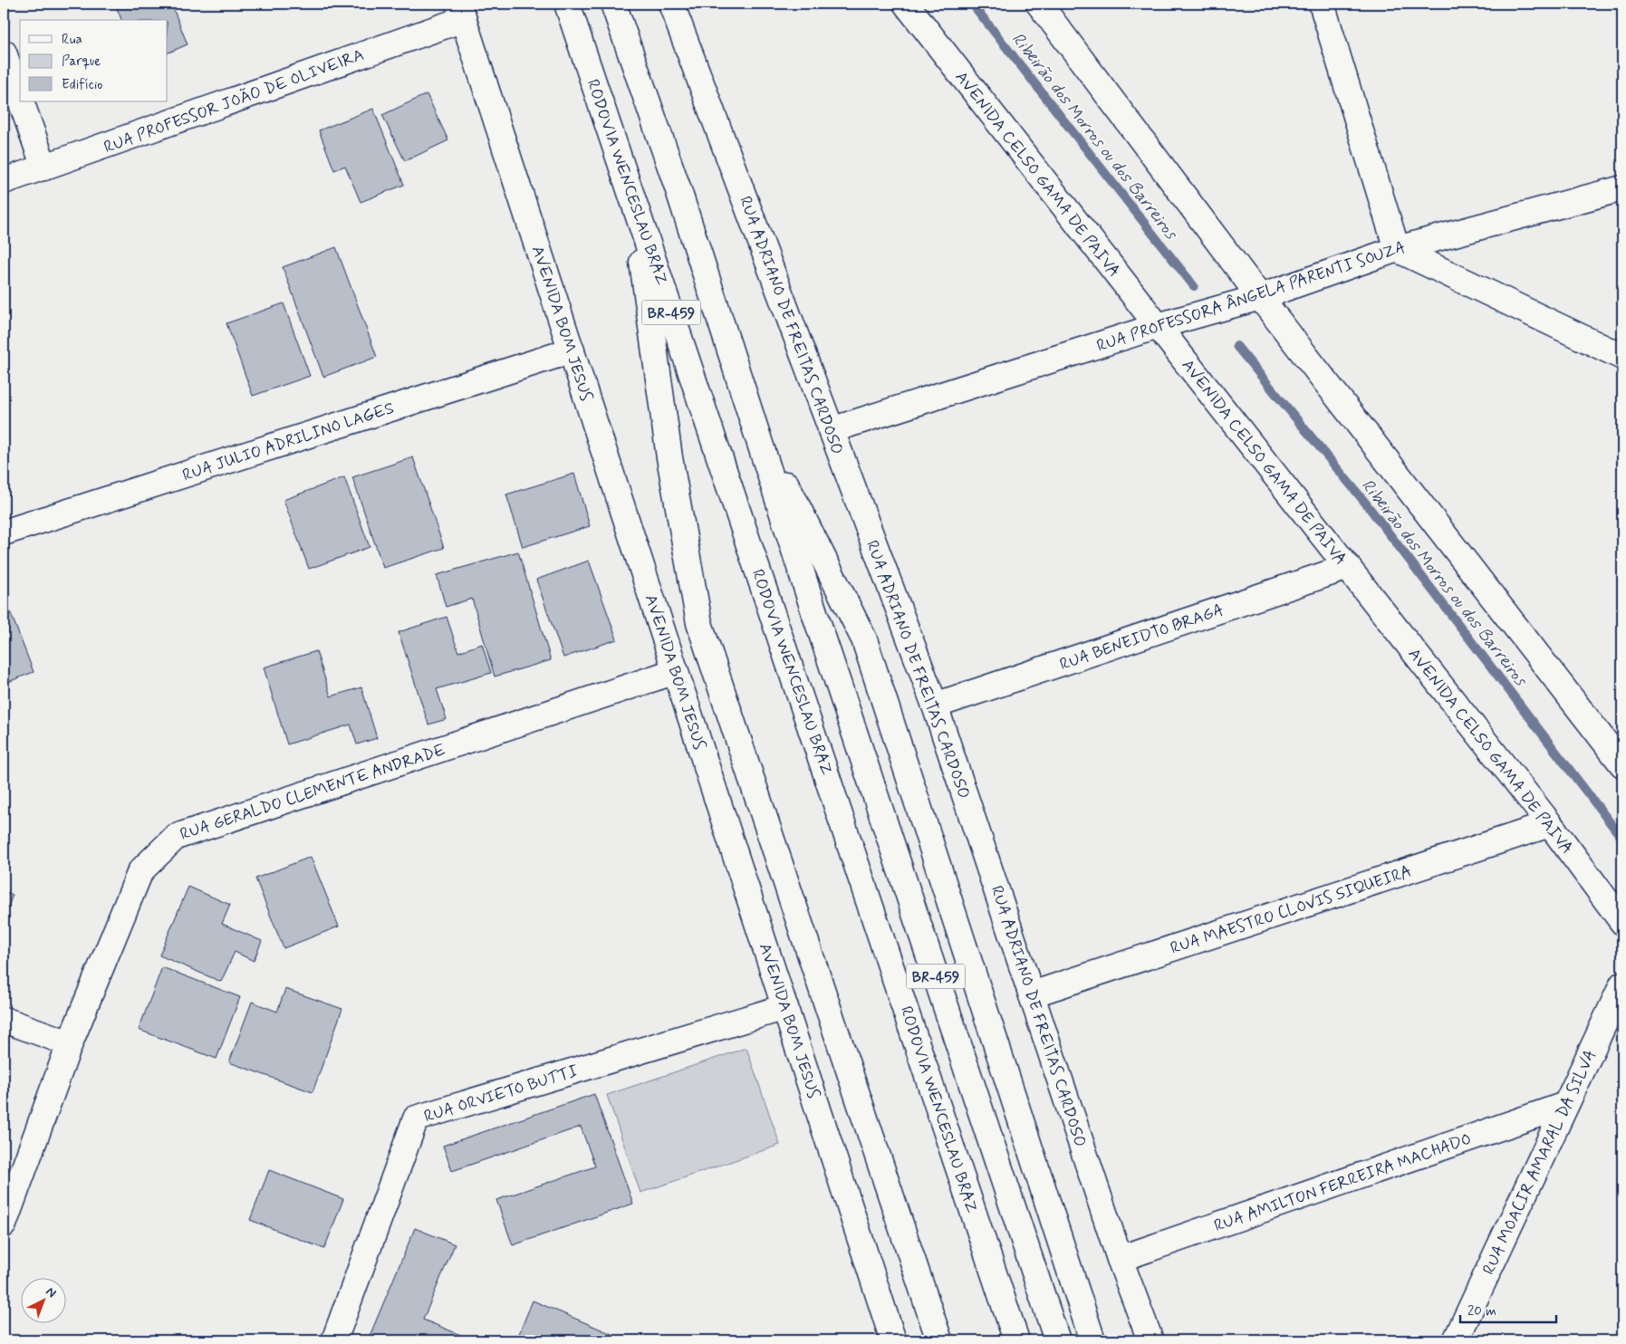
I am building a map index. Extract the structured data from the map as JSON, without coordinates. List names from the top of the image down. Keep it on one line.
{"streets":{"street":["RUA PROFESSOR JOÃO DE OLIVEIRA","AVENIDA CELSO GAMA DE PAIVA","RODOVIA WENCESLAU BRAZ","RUA PROFESSORA ÂNGELA PARENTI SOUZA","BR-459","AVENIDA BOM JESUS","RUA ADRIANO DE FREITAS CARDOSO","RUA JULIO ADRILINO LAGES","RUA BENEIDTO BRAGA","RUA GERALDO CLEMENTE ANDRADE","RUA MAESTRO CLOVIS SIQUEIRA","RUA ORVIETO BUTTI","RUA MOACIR AMARAL DA SILVA","RUA AMILTON FERREIRA MACHADO"]},"crossings":[["RUA PROFESSOR JOÃO DE OLIVEIRA","AVENIDA BOM JESUS"],["AVENIDA CELSO GAMA DE PAIVA","RUA PROFESSORA ÂNGELA PARENTI SOUZA"],["AVENIDA CELSO GAMA DE PAIVA","RUA BENEIDTO BRAGA"],["AVENIDA CELSO GAMA DE PAIVA","RUA MAESTRO CLOVIS SIQUEIRA"],["RUA PROFESSORA ÂNGELA PARENTI SOUZA","RUA ADRIANO DE FREITAS CARDOSO"],["AVENIDA BOM JESUS","RUA JULIO ADRILINO LAGES"],["AVENIDA BOM JESUS","RUA GERALDO CLEMENTE ANDRADE"],["AVENIDA BOM JESUS","RUA ORVIETO BUTTI"],["RUA ADRIANO DE FREITAS CARDOSO","RUA BENEIDTO BRAGA"],["RUA ADRIANO DE FREITAS CARDOSO","RUA MAESTRO CLOVIS SIQUEIRA"],["RUA ADRIANO DE FREITAS CARDOSO","RUA AMILTON FERREIRA MACHADO"],["RUA MOACIR AMARAL DA SILVA","RUA AMILTON FERREIRA MACHADO"]],"water":["Ribeirão dos Morros ou dos Barreiros"],"legend":["Rua","Parque","Edifício"],"scale_bar":"20 m","north":"top right"}
